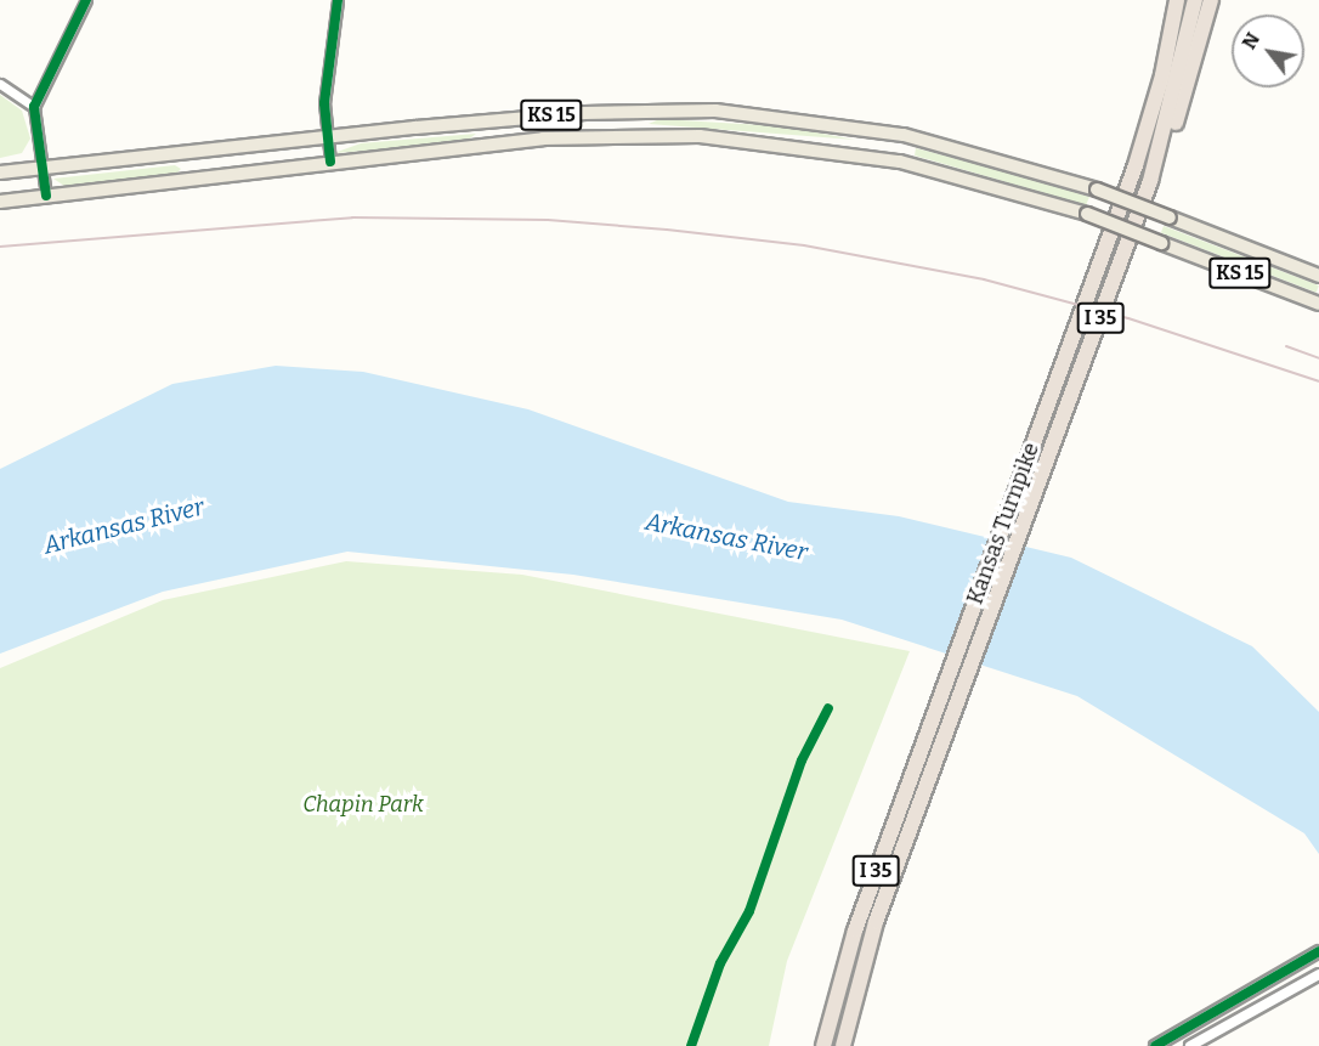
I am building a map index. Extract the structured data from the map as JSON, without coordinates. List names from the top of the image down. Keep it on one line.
{"streets":{"highway":["I 35","Kansas Turnpike"],"main road":["KS 15"]},"water":["Arkansas River"],"parks":["Chapin Park"],"north":"top left"}
